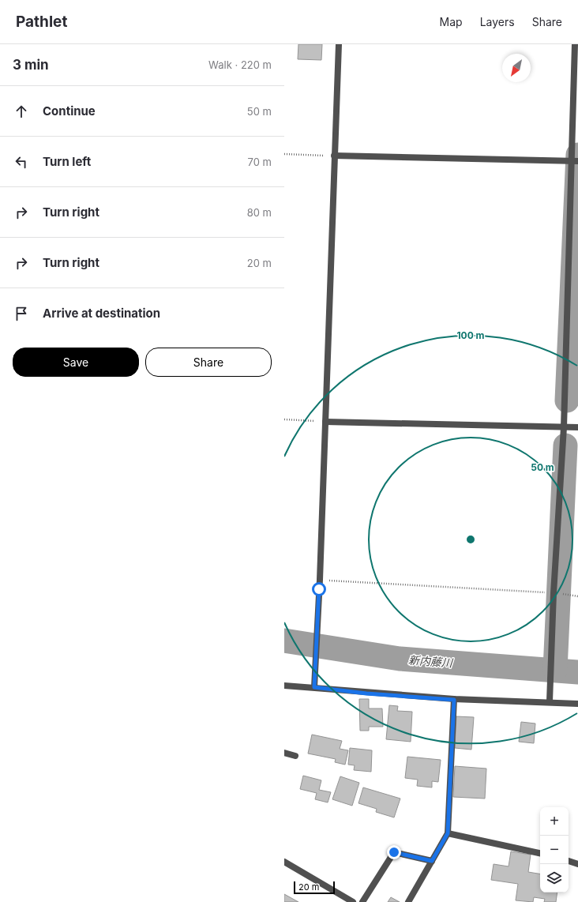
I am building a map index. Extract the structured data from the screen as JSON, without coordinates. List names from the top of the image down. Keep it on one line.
{"water":["新内藤川"],"scale_bar":"20 m","north":"bottom left","page":{"header":"Pathlet","nav":["Map","Layers","Share"],"heading":["3 min","Walk · 220 m"],"list":[["Continue","50 m"],["Turn left","70 m"],["Turn right","80 m"],["Turn right","20 m"],"Arrive at destination"],"buttons":["Save","Share"],"map_buttons":["+","−"],"scale":"20 m"},"rings":["100 m","50 m"]}
